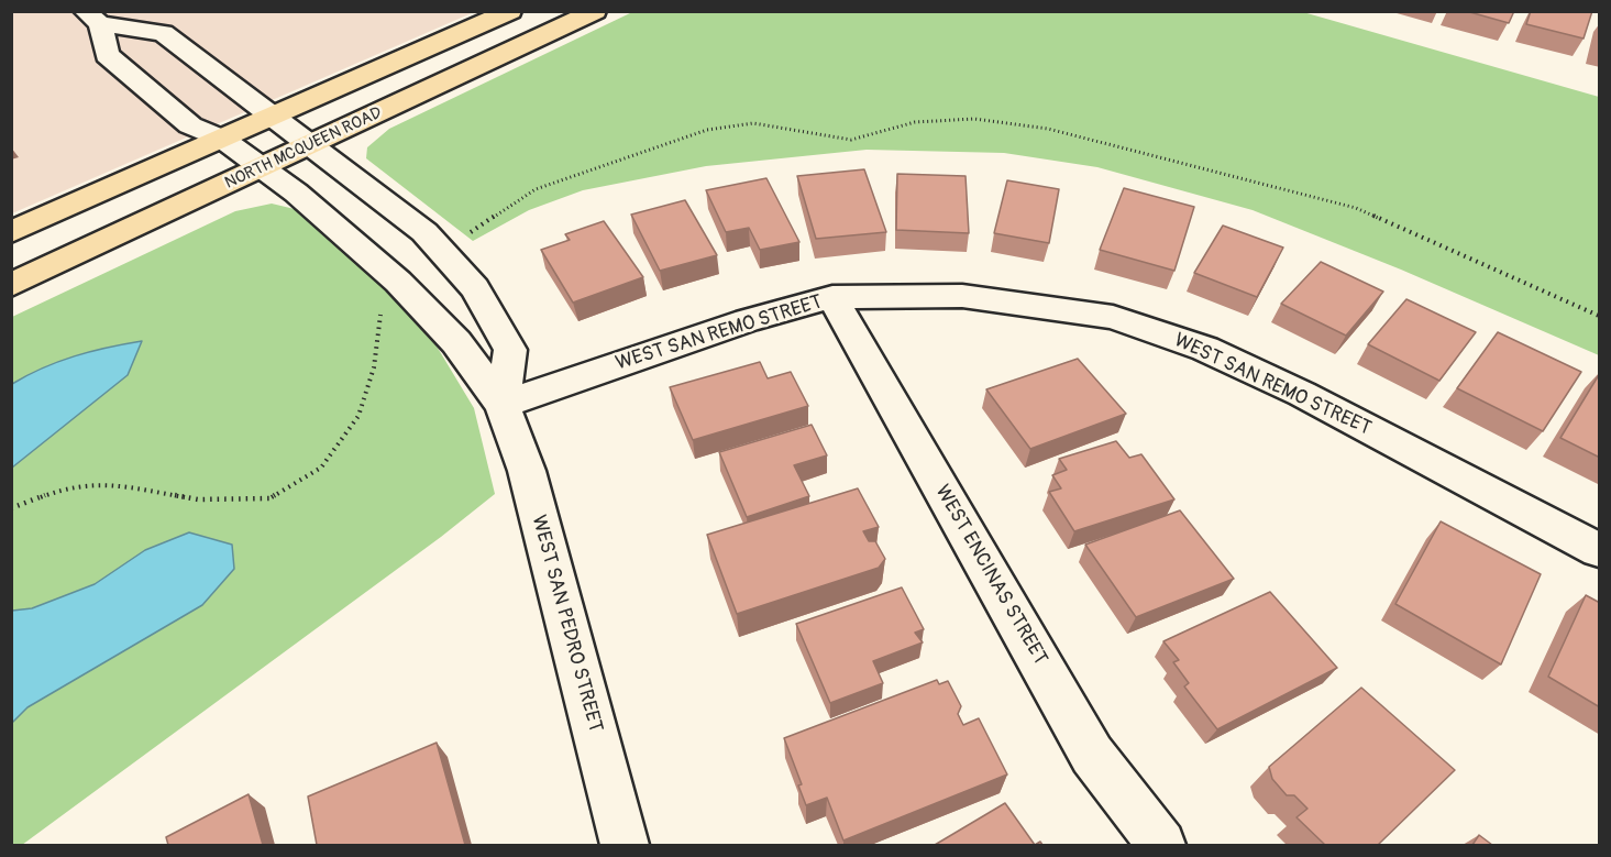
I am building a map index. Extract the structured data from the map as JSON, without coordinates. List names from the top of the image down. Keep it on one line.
{"streets":{"main road":["NORTH MCQUEEN ROAD"],"street":["WEST SAN REMO STREET","WEST ENCINAS STREET","WEST SAN PEDRO STREET"]},"crossings":[["NORTH MCQUEEN ROAD","WEST SAN PEDRO STREET"],["WEST SAN REMO STREET","WEST ENCINAS STREET"],["WEST SAN REMO STREET","WEST SAN PEDRO STREET"]]}
